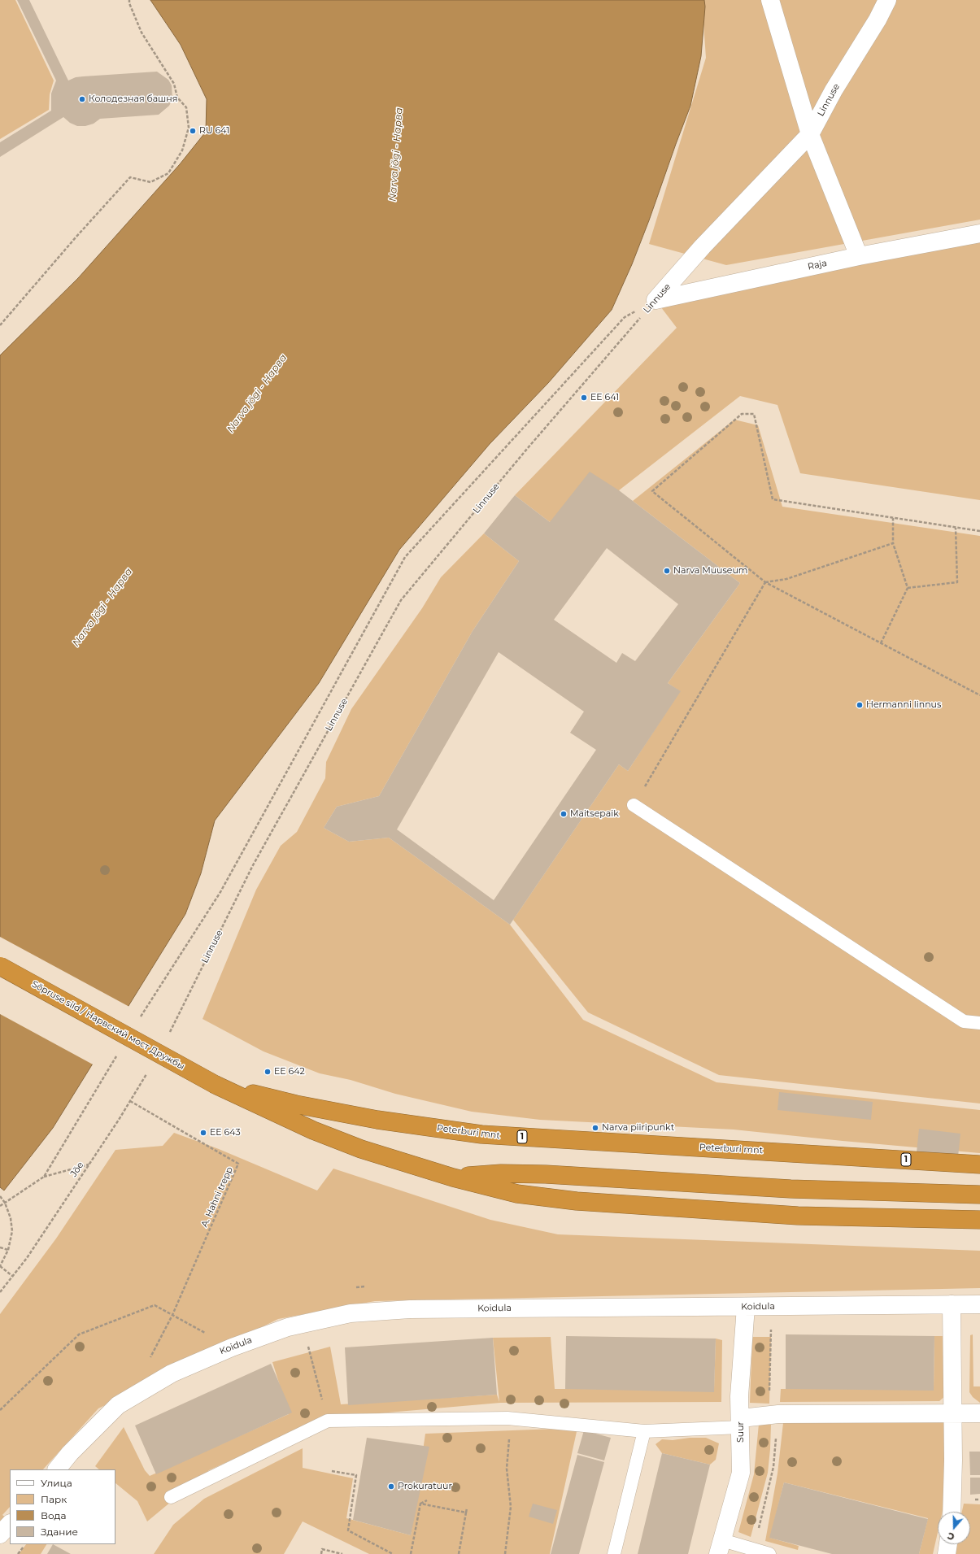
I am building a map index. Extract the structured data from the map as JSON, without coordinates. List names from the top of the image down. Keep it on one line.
{"streets":{"highway":["Sõpruse sild / Нарвский мост Дружбы","Peterburi mnt","1"],"street":["Linnuse","Raja","Koidula","Suur"],"path":["Jõe","A. Hahni trepp"]},"crossings":[["Linnuse","Raja"],["Sõpruse sild / Нарвский мост Дружбы","Peterburi mnt"],["Jõe","A. Hahni trepp"],["Koidula","Suur"]],"water":["Narva jõgi - Нарва"],"places":["Колодезная башня","RU 641","EE 641","Narva Muuseum","Hermanni linnus","Maitsepaik","EE 642","Narva piiripunkt","EE 643","Prokuratuur"],"legend":["Улица","Парк","Вода","Здание"],"north":"bottom"}
